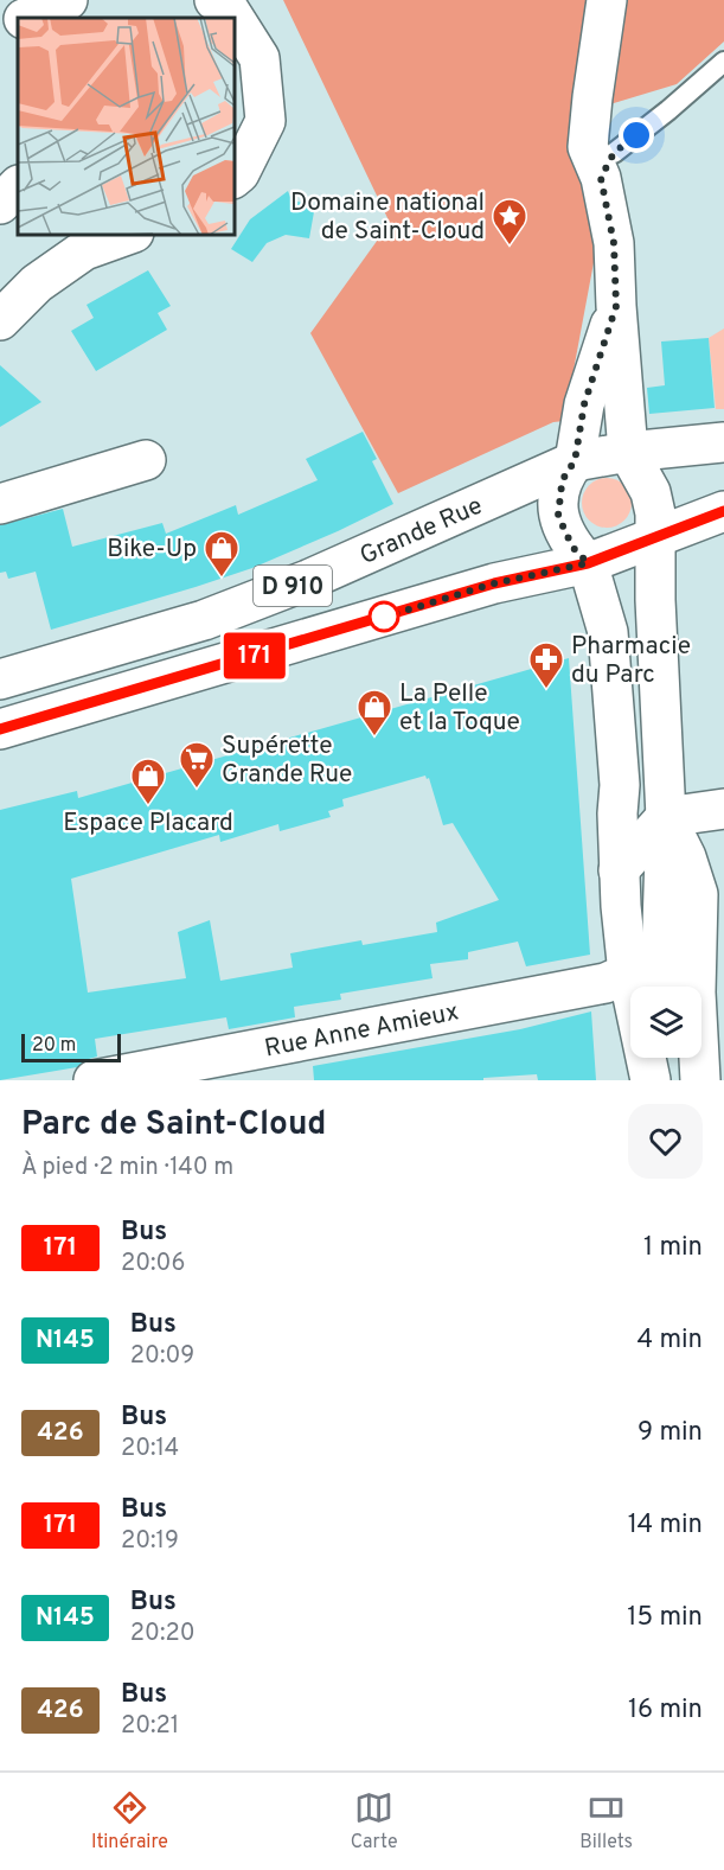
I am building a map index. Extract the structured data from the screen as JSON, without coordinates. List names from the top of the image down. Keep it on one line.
{"streets":{"main road":["Grande Rue","D 910","Rue Anne Amieux"]},"crossings":[["Grande Rue","D 910"]],"places":{"place":["Domaine national de Saint-Cloud"],"shop":["Bike-Up","La Pelle et la Toque","Espace Placard"],"pharmacy":["Pharmacie du Parc"],"supermarket":["Supérette Grande Rue"]},"lines":["bus line 171"],"scale_bar":"20 m","page":{"on_map":"171","scale":"20 m","heading":["Parc de Saint-Cloud","À pied · 2 min · 140 m"],"list":[{"mark":"171","name":"Bus","note":"20:06","value":"1 min"},{"mark":"N145","name":"Bus","note":"20:09","value":"4 min"},{"mark":"426","name":"Bus","note":"20:14","value":"9 min"},{"mark":"171","name":"Bus","note":"20:19","value":"14 min"},{"mark":"N145","name":"Bus","note":"20:20","value":"15 min"},{"mark":"426","name":"Bus","note":"20:21","value":"16 min"}],"tabs":["Itinéraire","Carte","Billets"]}}
